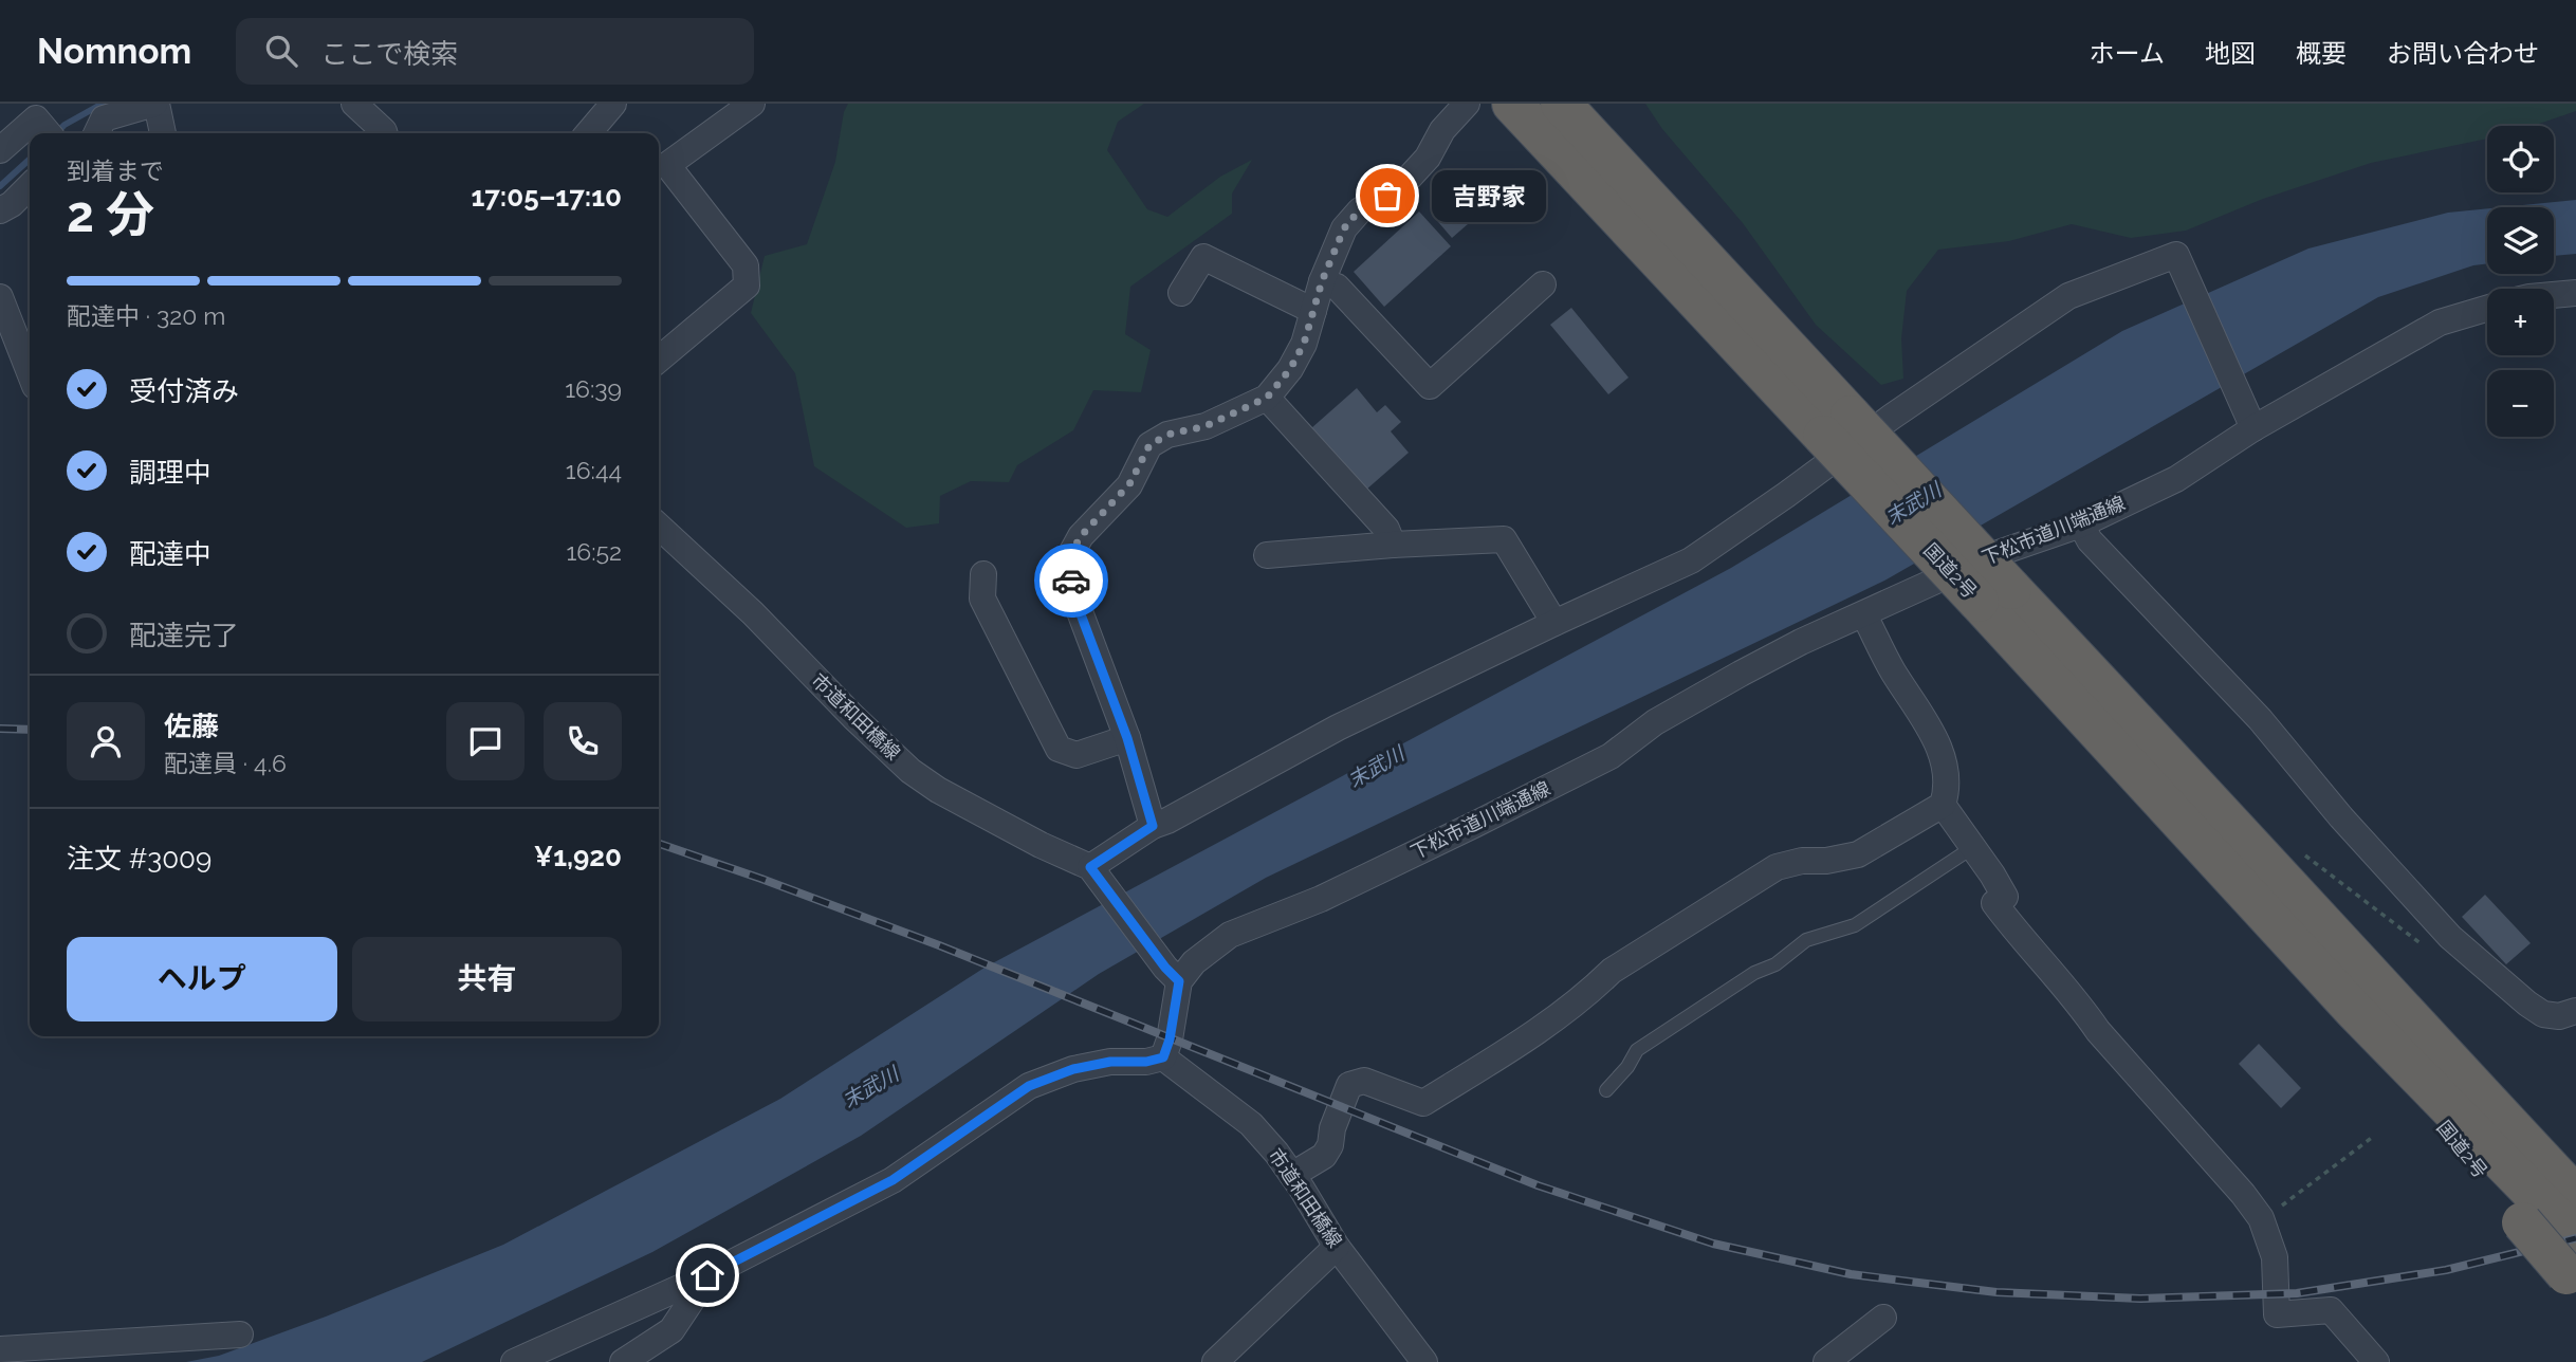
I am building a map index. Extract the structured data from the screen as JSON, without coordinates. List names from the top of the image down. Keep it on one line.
{"streets":{"highway":["国道2号"],"street":["下松市道川端通線","市道和田橋線"]},"water":["末武川"],"places":["吉野家"],"page":{"header":"Nomnom","search":"ここで検索","nav":["ホーム","地図","概要","お問い合わせ"],"map_buttons":["+","−"],"heading":["2 分","到着まで","17:05–17:10"],"panel":["佐藤","配達員 · 4.6","注文 #3009","¥1,920"],"bubble":"吉野家","bar":"配達中 · 320 m","list":[["受付済み","16:39"],["調理中","16:44"],["配達中","16:52"],"配達完了"],"buttons":["ヘルプ","共有"]}}
